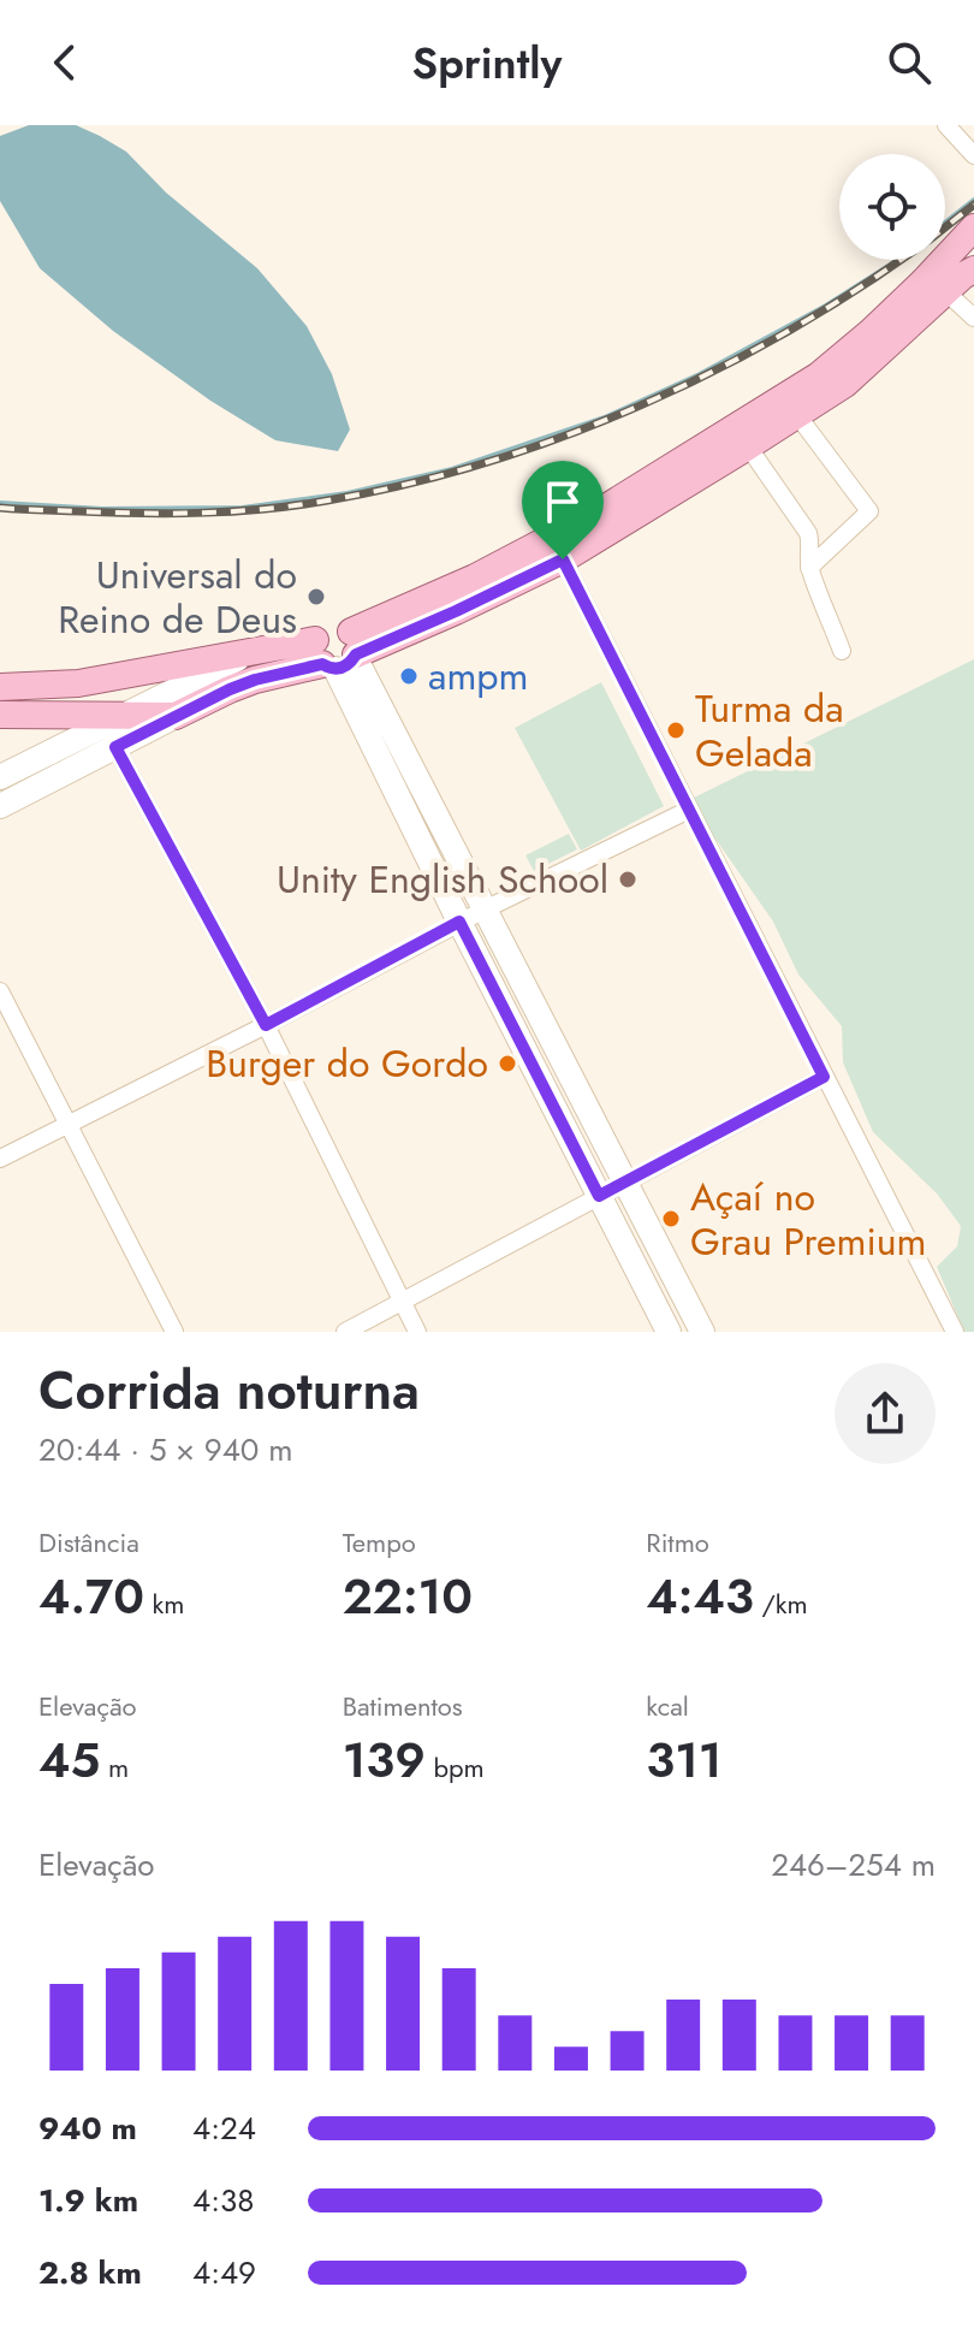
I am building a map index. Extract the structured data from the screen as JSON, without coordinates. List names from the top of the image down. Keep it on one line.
{"places":["Universal do Reino de Deus","ampm","Turma da Gelada","Unity English School","Burger do Gordo","Açaí no Grau Premium"],"page":{"header":"Sprintly","heading":["Corrida noturna","20:44 · 5 × 940 m"],"stats":[["Distância","4.70 km"],["Tempo","22:10"],["Ritmo","4:43 /km"],["Elevação","45 m"],["Batimentos","139 bpm"],["kcal","311"]],"chart":["Elevação","246–254 m"],"list":[{"name":"940 m","note":"4:24"},{"name":"1.9 km","note":"4:38"},{"name":"2.8 km","note":"4:49"}]}}
